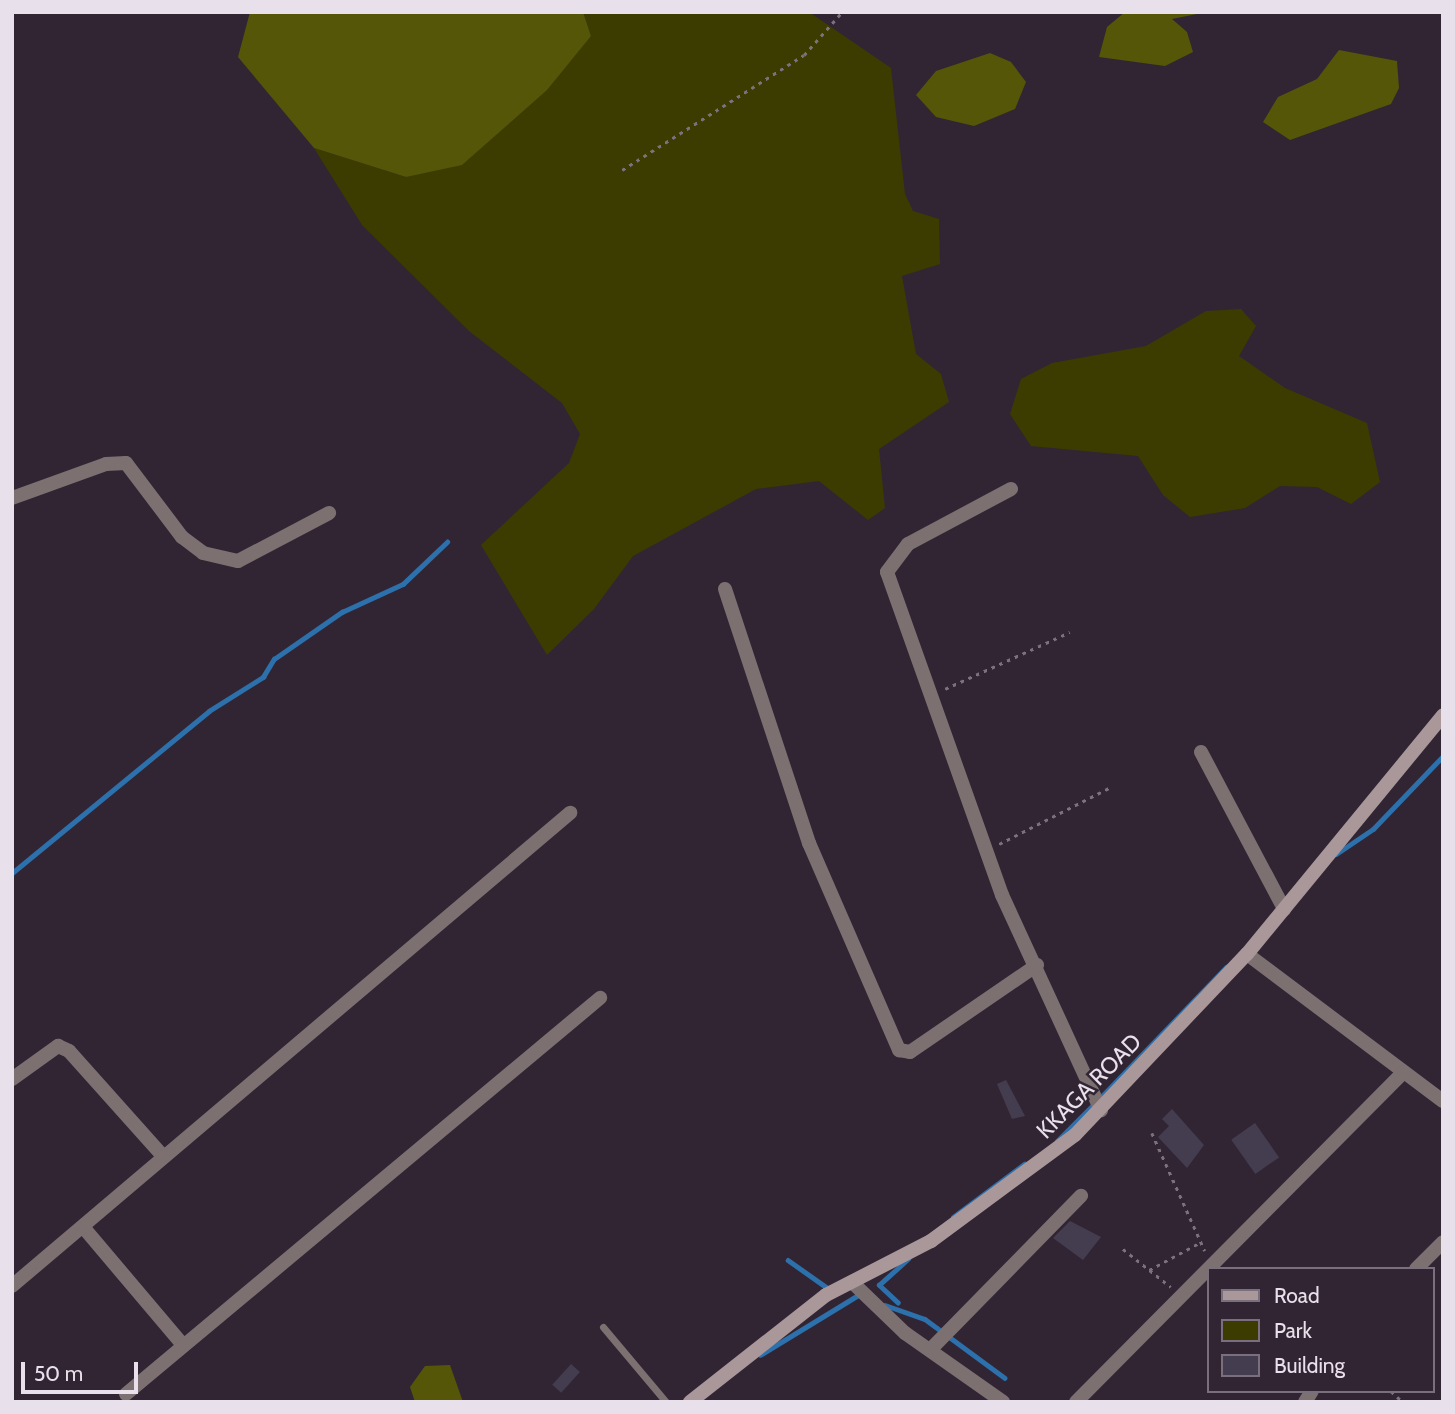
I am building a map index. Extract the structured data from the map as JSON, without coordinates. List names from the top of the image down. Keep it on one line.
{"streets":{"street":["KKAGA ROAD"]},"legend":["Road","Park","Building"],"scale_bar":"50 m"}
